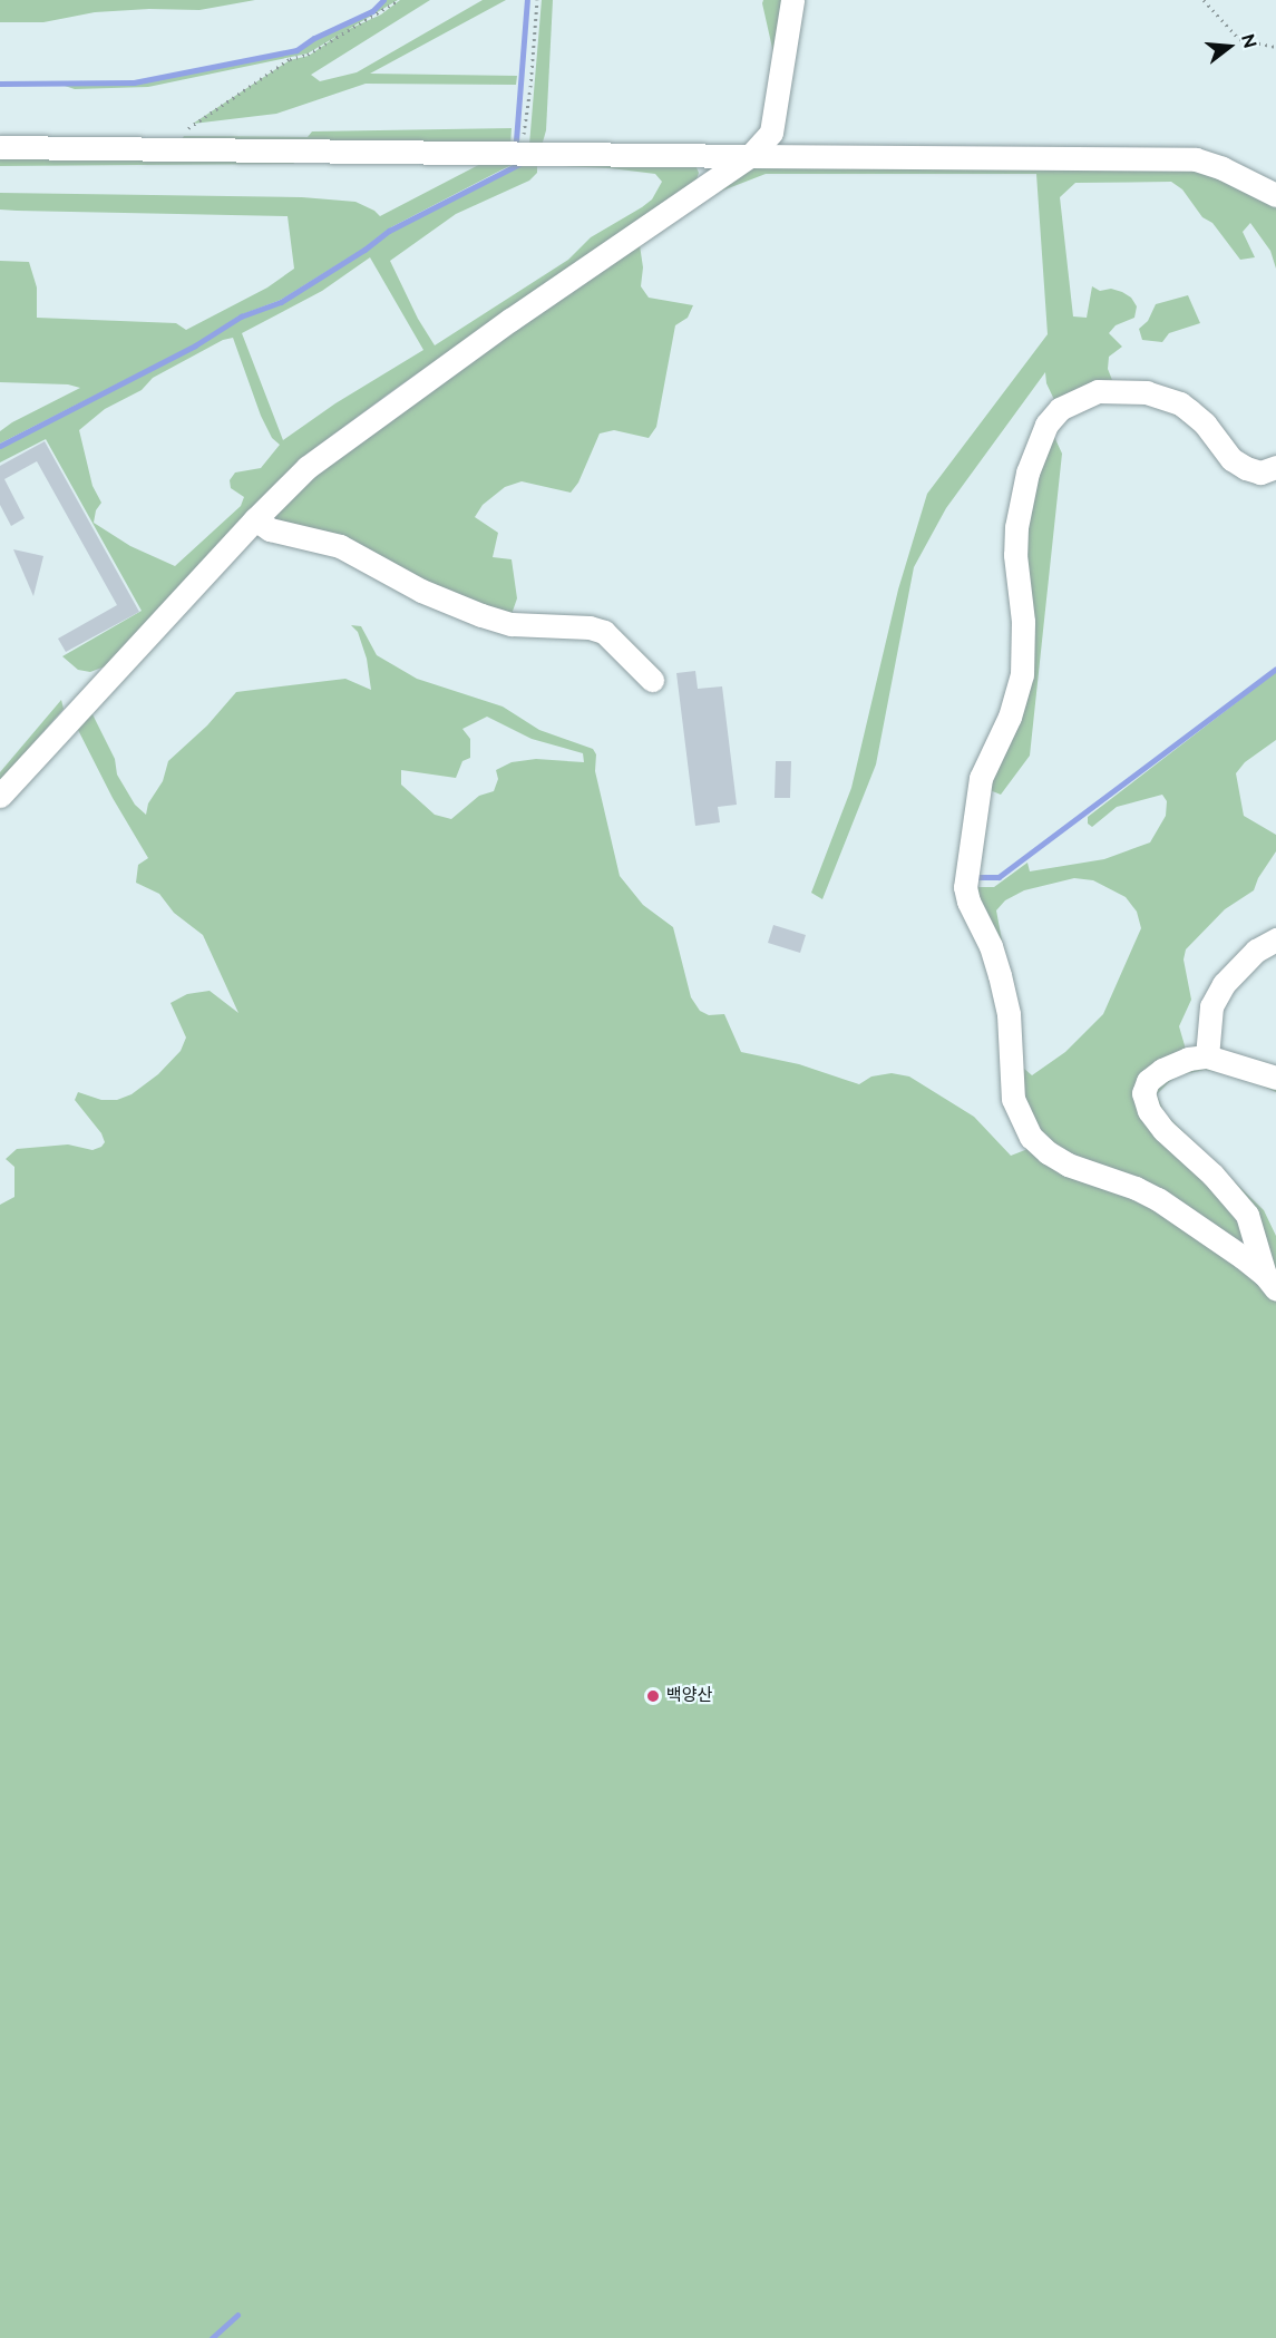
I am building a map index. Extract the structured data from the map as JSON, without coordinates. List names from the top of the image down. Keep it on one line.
{"places":["백양산"],"north":"right"}
